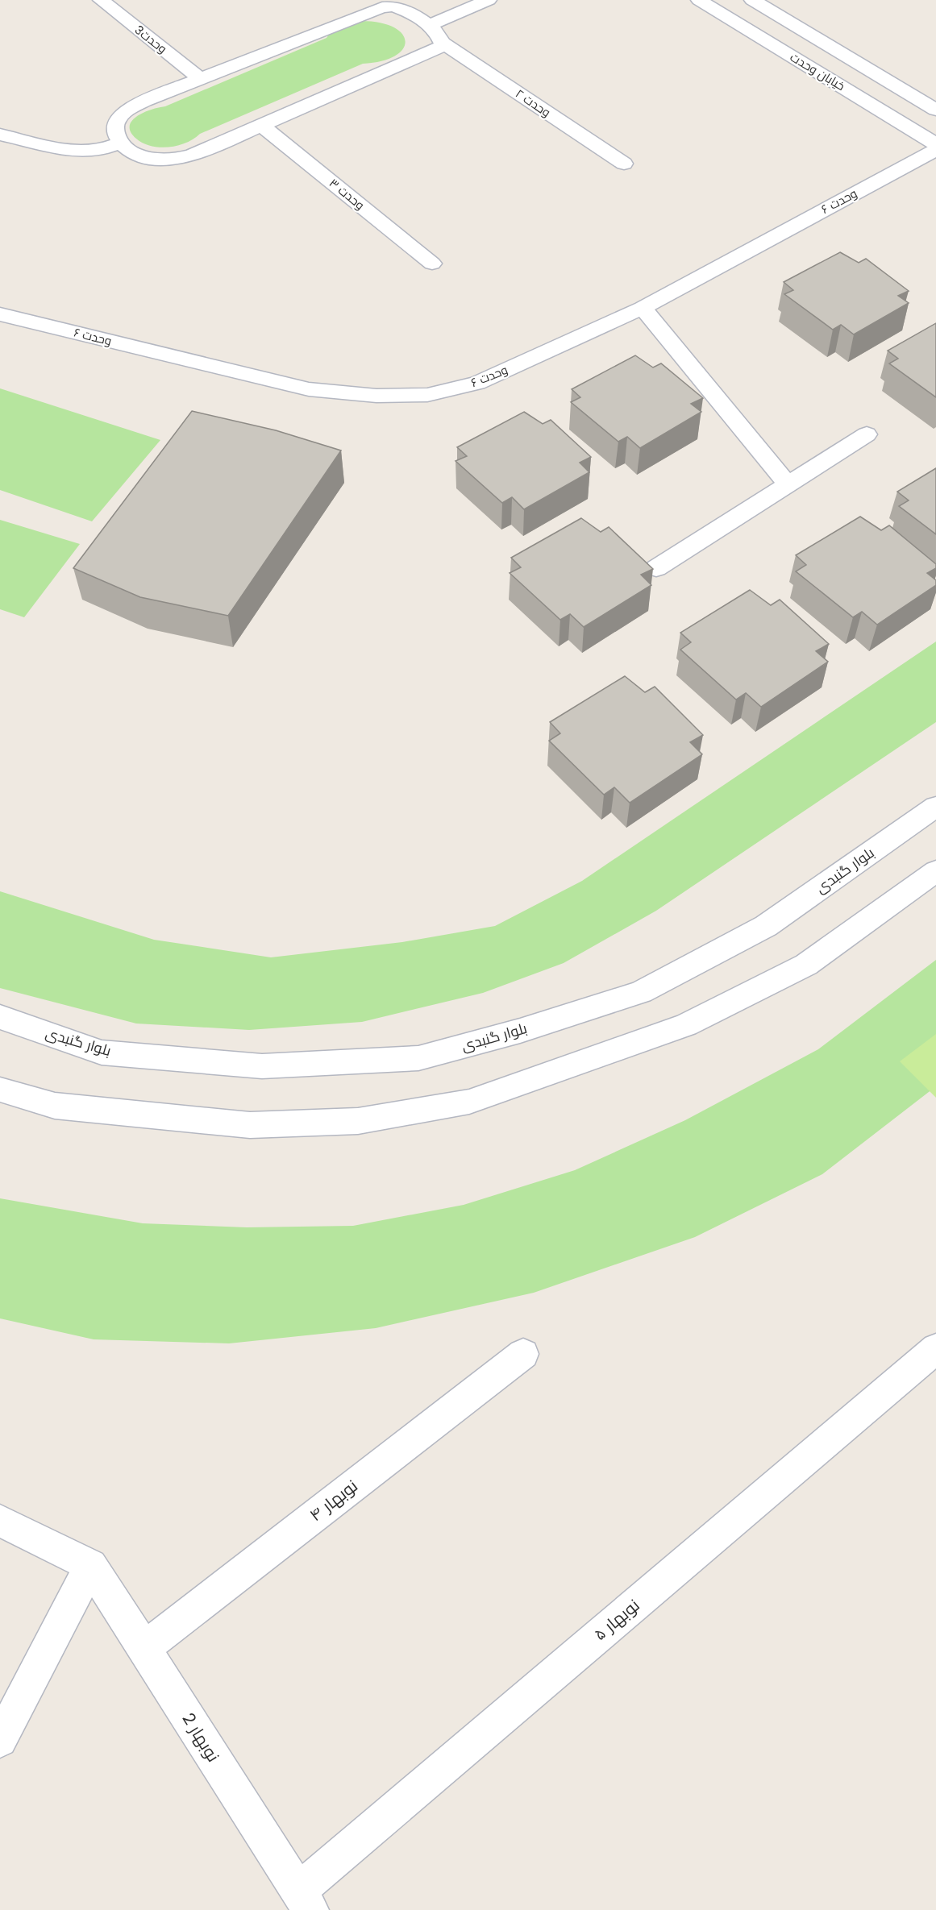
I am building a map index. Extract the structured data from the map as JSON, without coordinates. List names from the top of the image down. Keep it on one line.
{"streets":{"street":["وحدت3","خیابان وحدت","وحدت ۲","وحدت ۳","وحدت ۶","بلوار گنبدی","نوبهار ۴","نوبهار ۵","نوبهار 2"]},"crossings":[["نوبهار ۴","نوبهار 2"],["نوبهار ۵","نوبهار 2"]]}
